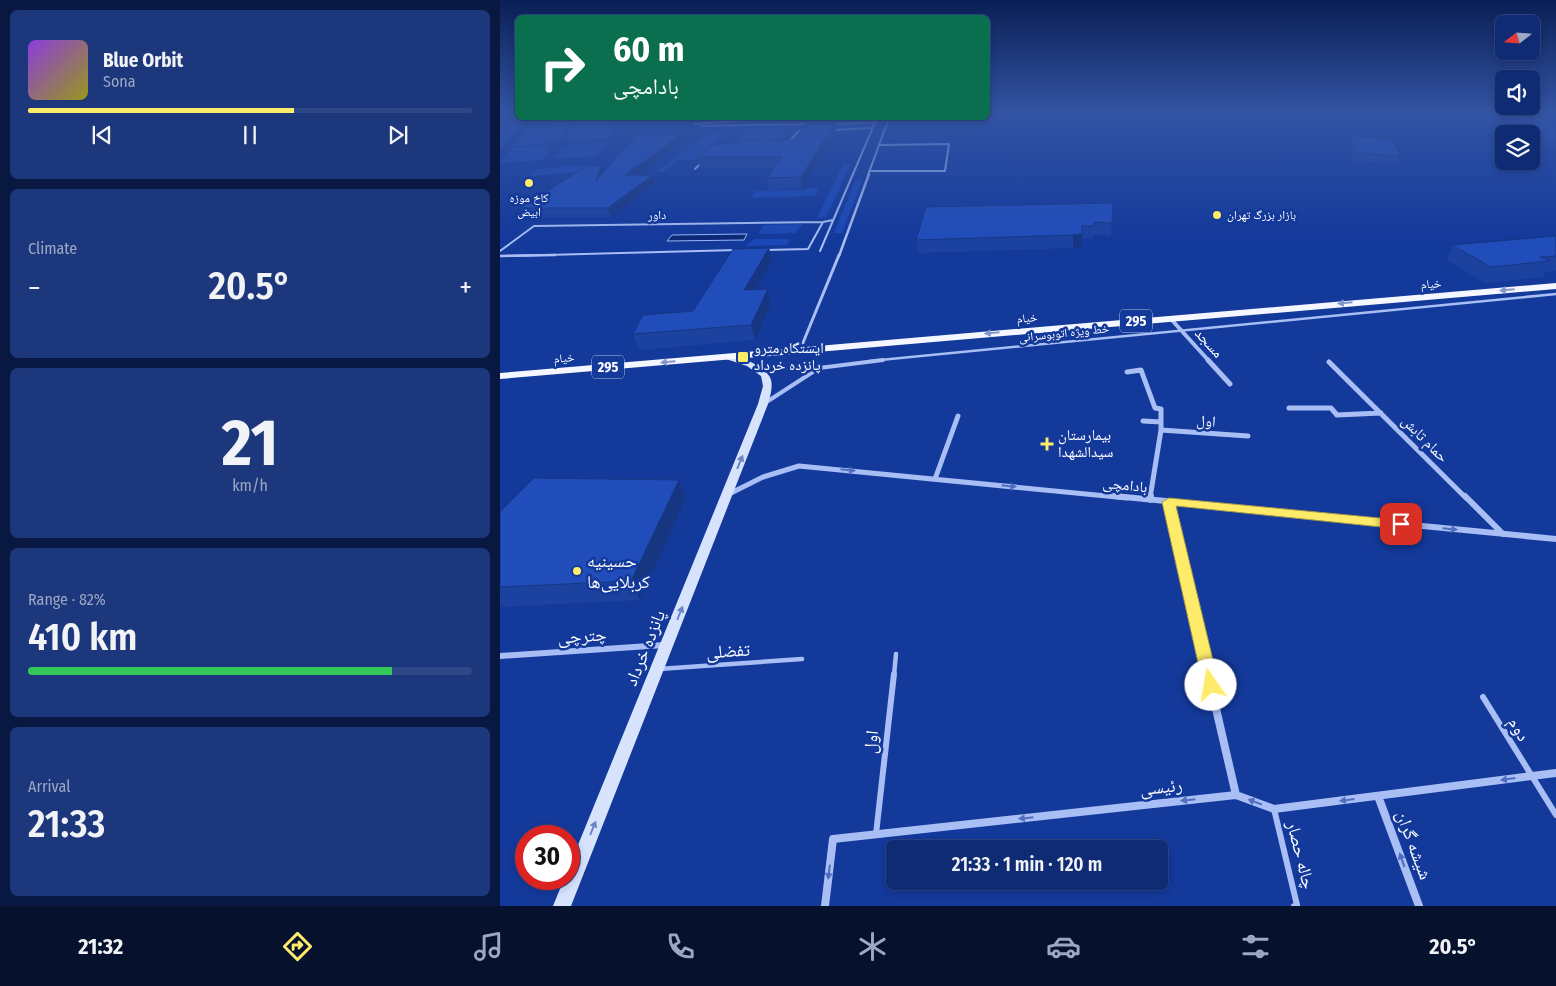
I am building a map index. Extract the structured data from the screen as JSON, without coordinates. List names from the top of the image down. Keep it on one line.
{"streets":{"main road":["خیام","295","پانزده خرداد"],"street":["مسجد","اول","حمام تابش","بادامچی","چترچی","رئیسی","شیشه گران"],"lane":["داور","خط ویژه اتوبوسرانی","تفضلی","دوم","چاله حصار"]},"crossings":[["خیام","مسجد"],["خیام","پانزده خرداد"],["خط ویژه اتوبوسرانی","مسجد"],["خط ویژه اتوبوسرانی","پانزده خرداد"],["اول","رئیسی"],["حمام تابش","بادامچی"],["بادامچی","پانزده خرداد"],["چترچی","پانزده خرداد"],["پانزده خرداد","تفضلی"],["دوم","رئیسی"],["رئیسی","شیشه گران"],["رئیسی","چاله حصار"]],"one_way":["خیام","بادامچی","پانزده خرداد","رئیسی","شیشه گران"],"places":{"other":["کاخ موزه ابیض","بازار بزرگ تهران","حسینیه کربلایی‌ها"],"transit":["ایستگاه مترو پانزده خرداد"],"health":["بیمارستان سیدالشهدا"]},"north":"left","page":{"turn":["60 m","بادامچی"],"song":["Blue Orbit","Sona"],"tile":["Climate",["21","km/h"],["Range · 82%","410 km"],["Arrival","21:33"]],"heat":["−","20.5°","+"],"limit":"30","trip":"21:33 · 1 min · 120 m","tabs":["21:32","20.5°"]}}
